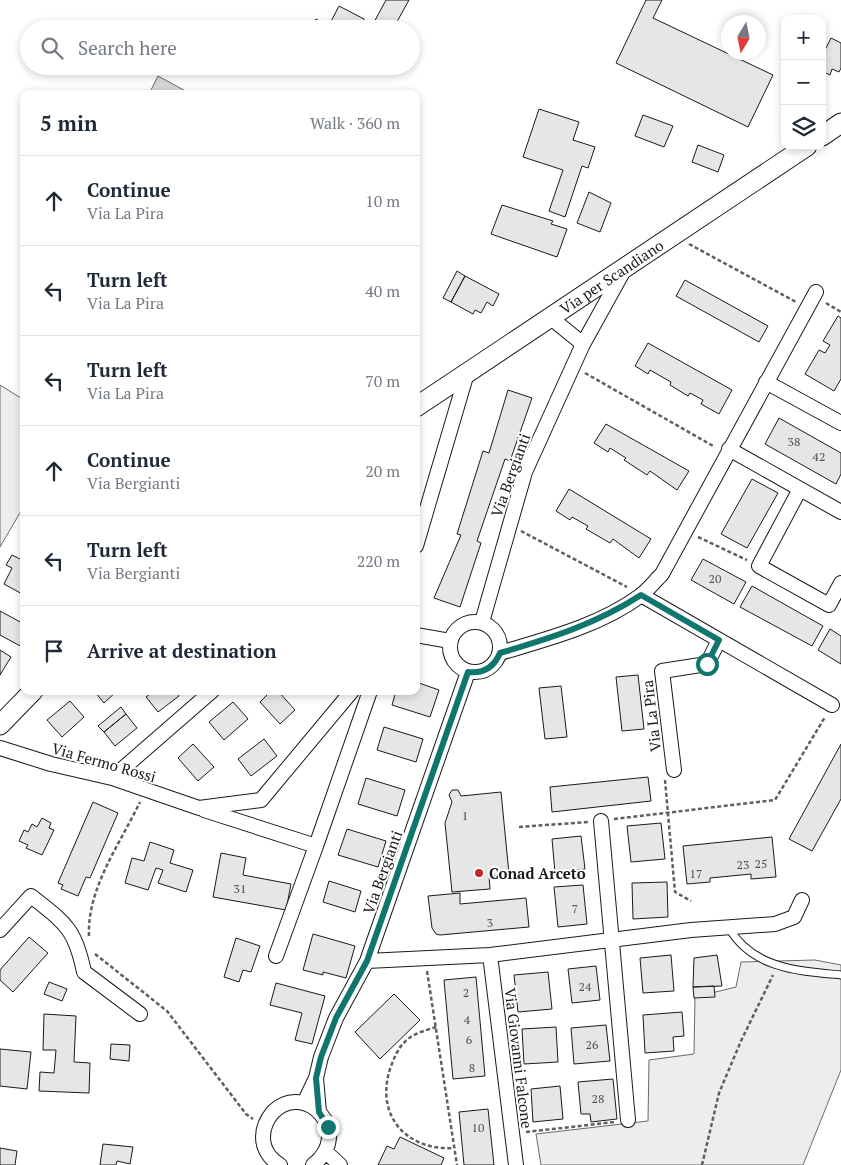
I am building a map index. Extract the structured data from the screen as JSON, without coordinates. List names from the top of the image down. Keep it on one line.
{"streets":{"street":["Via per Scandiano","Via Bergianti","Via La Pira","Via Fermo Rossi","Via Giovanni Falcone"]},"crossings":[["Via per Scandiano","Via Bergianti"]],"places":["Conad Arceto"],"house_numbers":["38","42","20","1","25","23","17","31","7","3","24","2","4","6","26","8","28","10"],"north":"bottom","page":{"map_buttons":["+","−"],"search":"Search here","heading":["5 min","Walk · 360 m"],"list":[["Continue","Via La Pira","10 m"],["Turn left","Via La Pira","40 m"],["Turn left","Via La Pira","70 m"],["Continue","Via Bergianti","20 m"],["Turn left","Via Bergianti","220 m"],"Arrive at destination"]}}
